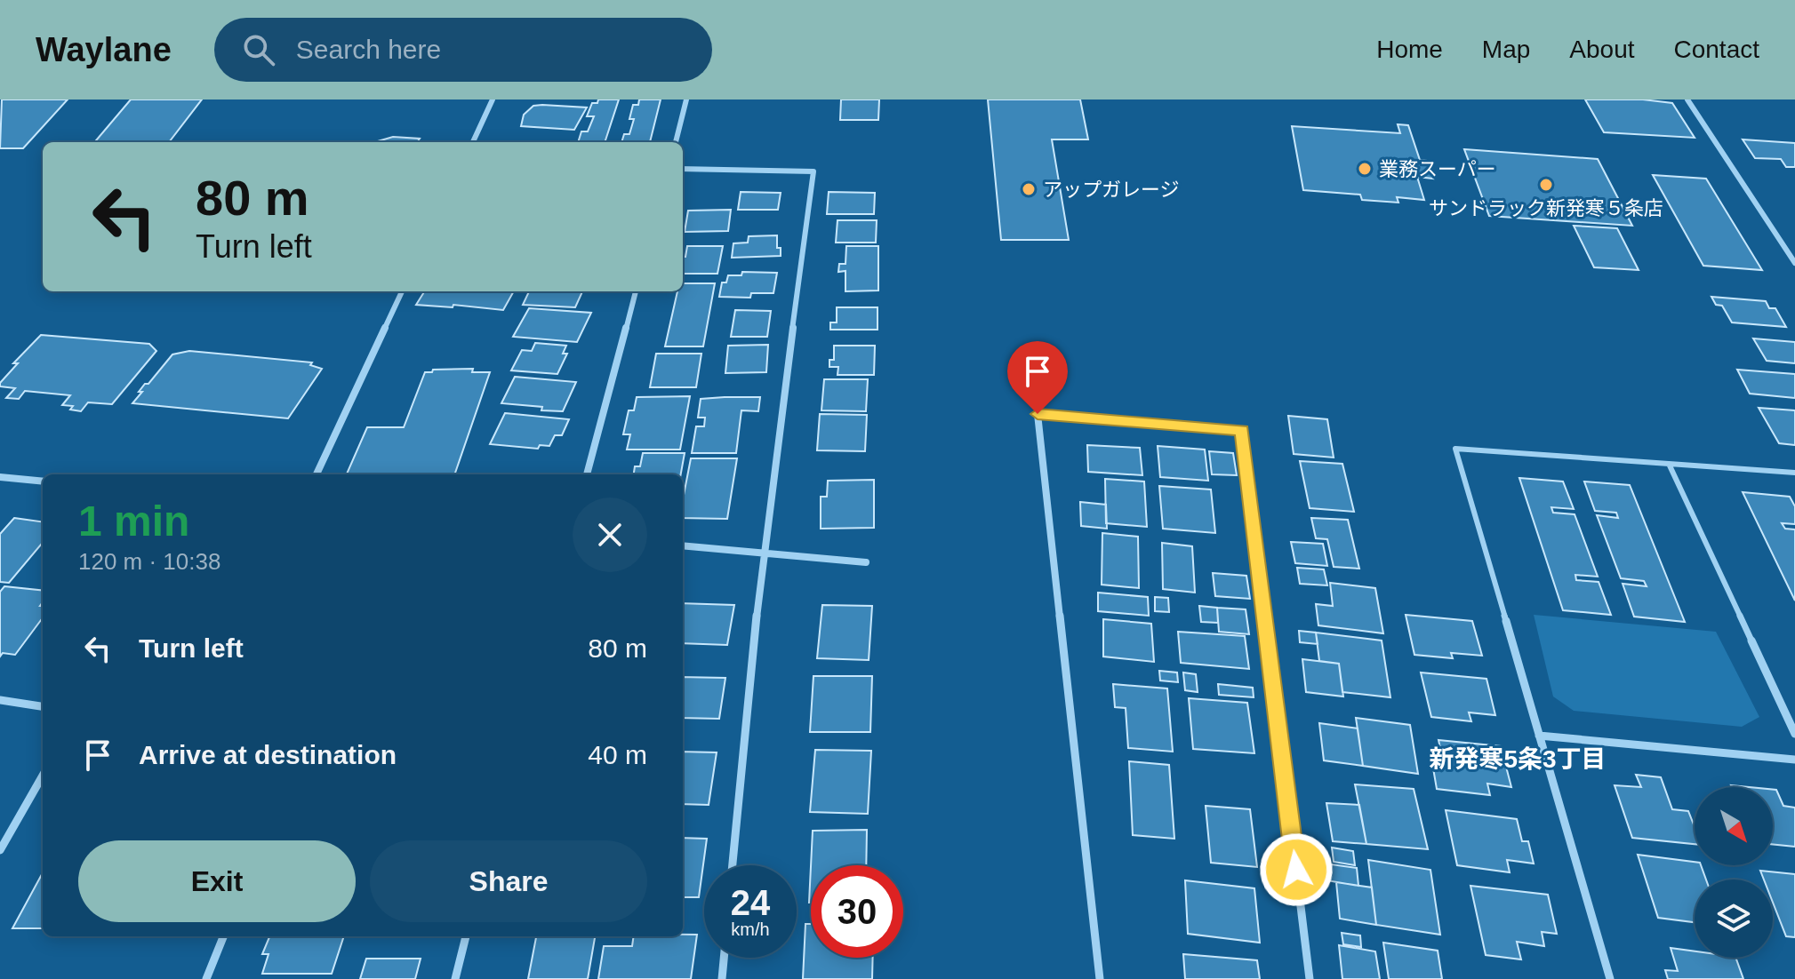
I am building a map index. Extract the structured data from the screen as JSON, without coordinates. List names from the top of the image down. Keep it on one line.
{"districts":["新発寒5条3丁目"],"places":["業務スーパー","サンドラック新発寒５条店","アップガレージ"],"north":"bottom right","page":{"header":"Waylane","search":"Search here","nav":["Home","Map","About","Contact"],"turn":["80 m","Turn left"],"heading":["1 min","120 m · 10:38"],"list":[{"name":"Turn left","value":"80 m"},{"name":"Arrive at destination","value":"40 m"}],"buttons":["Exit","Share"],"speed":"24 km/h","limit":"30"}}
